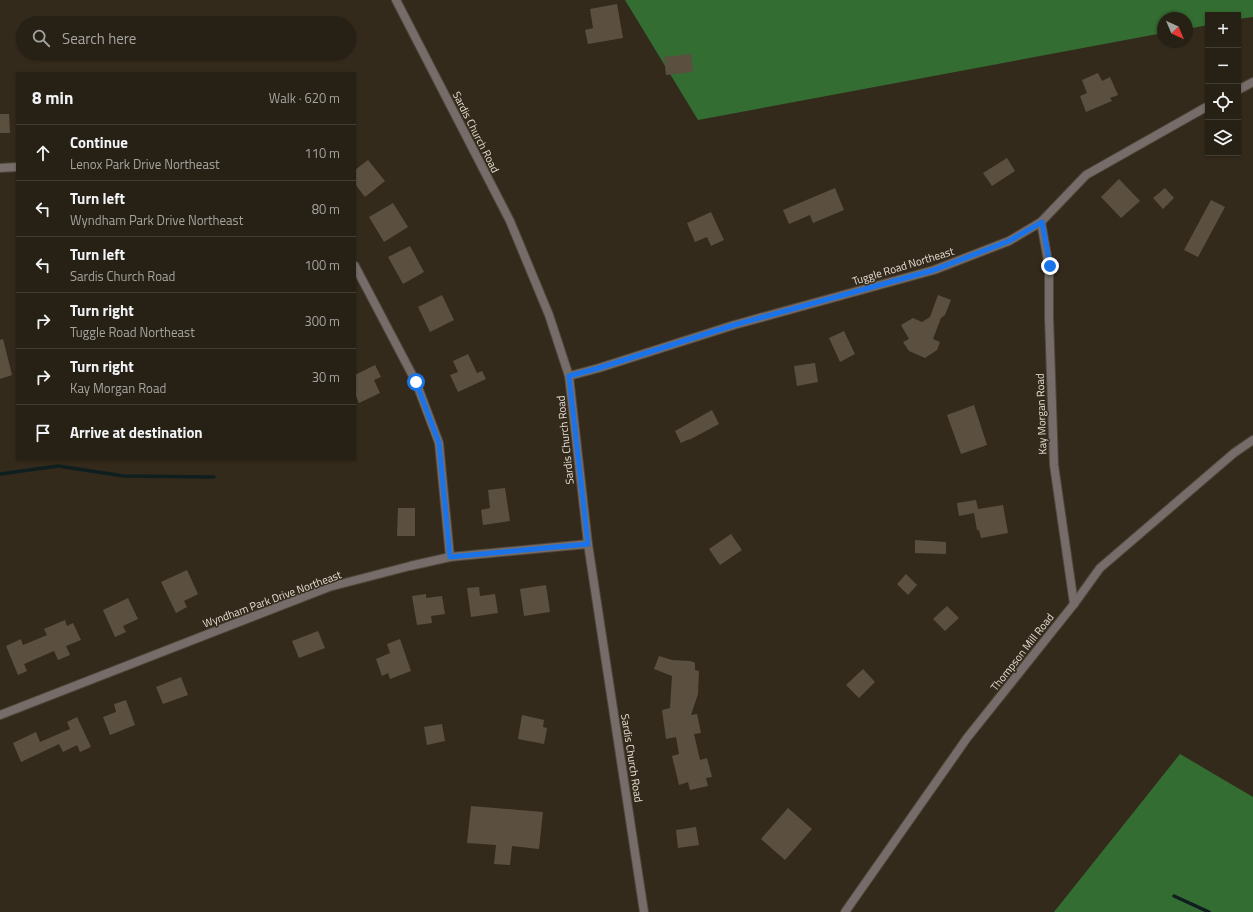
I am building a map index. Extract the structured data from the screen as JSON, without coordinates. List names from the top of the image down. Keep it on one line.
{"streets":{"street":["Sardis Church Road","Tuggle Road Northeast","Kay Morgan Road","Wyndham Park Drive Northeast","Thompson Mill Road"]},"crossings":[["Sardis Church Road","Tuggle Road Northeast"],["Sardis Church Road","Wyndham Park Drive Northeast"],["Tuggle Road Northeast","Kay Morgan Road"],["Kay Morgan Road","Thompson Mill Road"]],"north":"bottom right","page":{"map_buttons":["+","−"],"search":"Search here","heading":["8 min","Walk · 620 m"],"list":[["Continue","Lenox Park Drive Northeast","110 m"],["Turn left","Wyndham Park Drive Northeast","80 m"],["Turn left","Sardis Church Road","100 m"],["Turn right","Tuggle Road Northeast","300 m"],["Turn right","Kay Morgan Road","30 m"],"Arrive at destination"]}}
